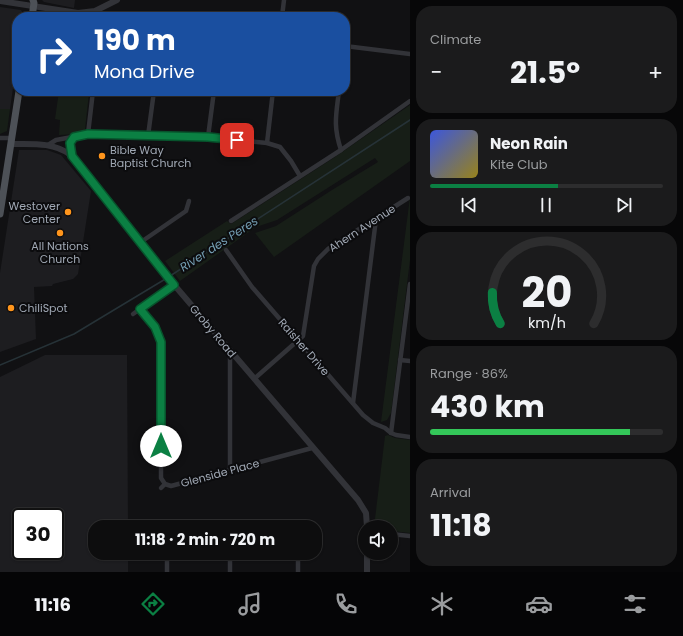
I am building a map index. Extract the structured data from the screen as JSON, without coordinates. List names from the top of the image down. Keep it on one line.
{"streets":{"street":["Ahern Avenue","Groby Road","Raisher Drive","Glenside Place"]},"crossings":[["Ahern Avenue","Raisher Drive"],["Groby Road","Glenside Place"]],"water":["River des Peres"],"places":["Bible Way Baptist Church","Westover Center","All Nations Church","ChiliSpot"],"page":{"tile":["Climate",["Range · 86%","430 km"],["Arrival","11:18"]],"turn":["190 m","Mona Drive"],"heat":["−","21.5°","+"],"song":["Neon Rain","Kite Club"],"limit":"30","trip":"11:18 · 2 min · 720 m","tabs":"11:16","gauge":["20","km/h"]}}
